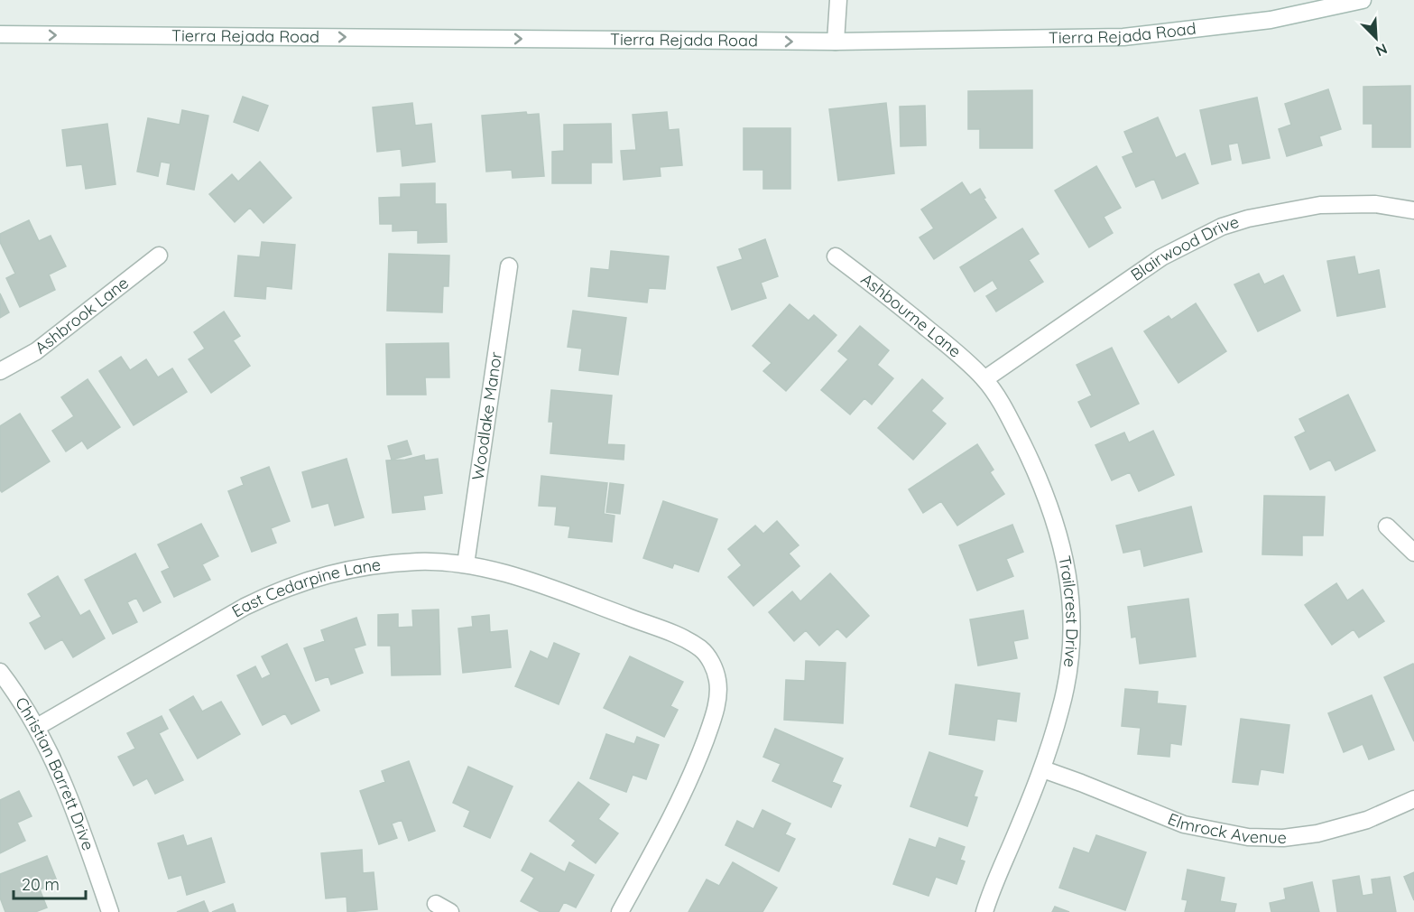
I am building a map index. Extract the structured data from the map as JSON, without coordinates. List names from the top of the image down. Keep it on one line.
{"streets":{"street":["Tierra Rejada Road","Blairwood Drive","Ashbrook Lane","Ashbourne Lane","Woodlake Manor","East Cedarpine Lane","Trailcrest Drive","Christian Barrett Drive","Elmrock Avenue"]},"crossings":[["Blairwood Drive","Ashbourne Lane"],["Blairwood Drive","Trailcrest Drive"],["Ashbourne Lane","Trailcrest Drive"],["Woodlake Manor","East Cedarpine Lane"],["East Cedarpine Lane","Christian Barrett Drive"],["Trailcrest Drive","Elmrock Avenue"]],"one_way":["Tierra Rejada Road"],"scale_bar":"20 m","north":"bottom right"}
